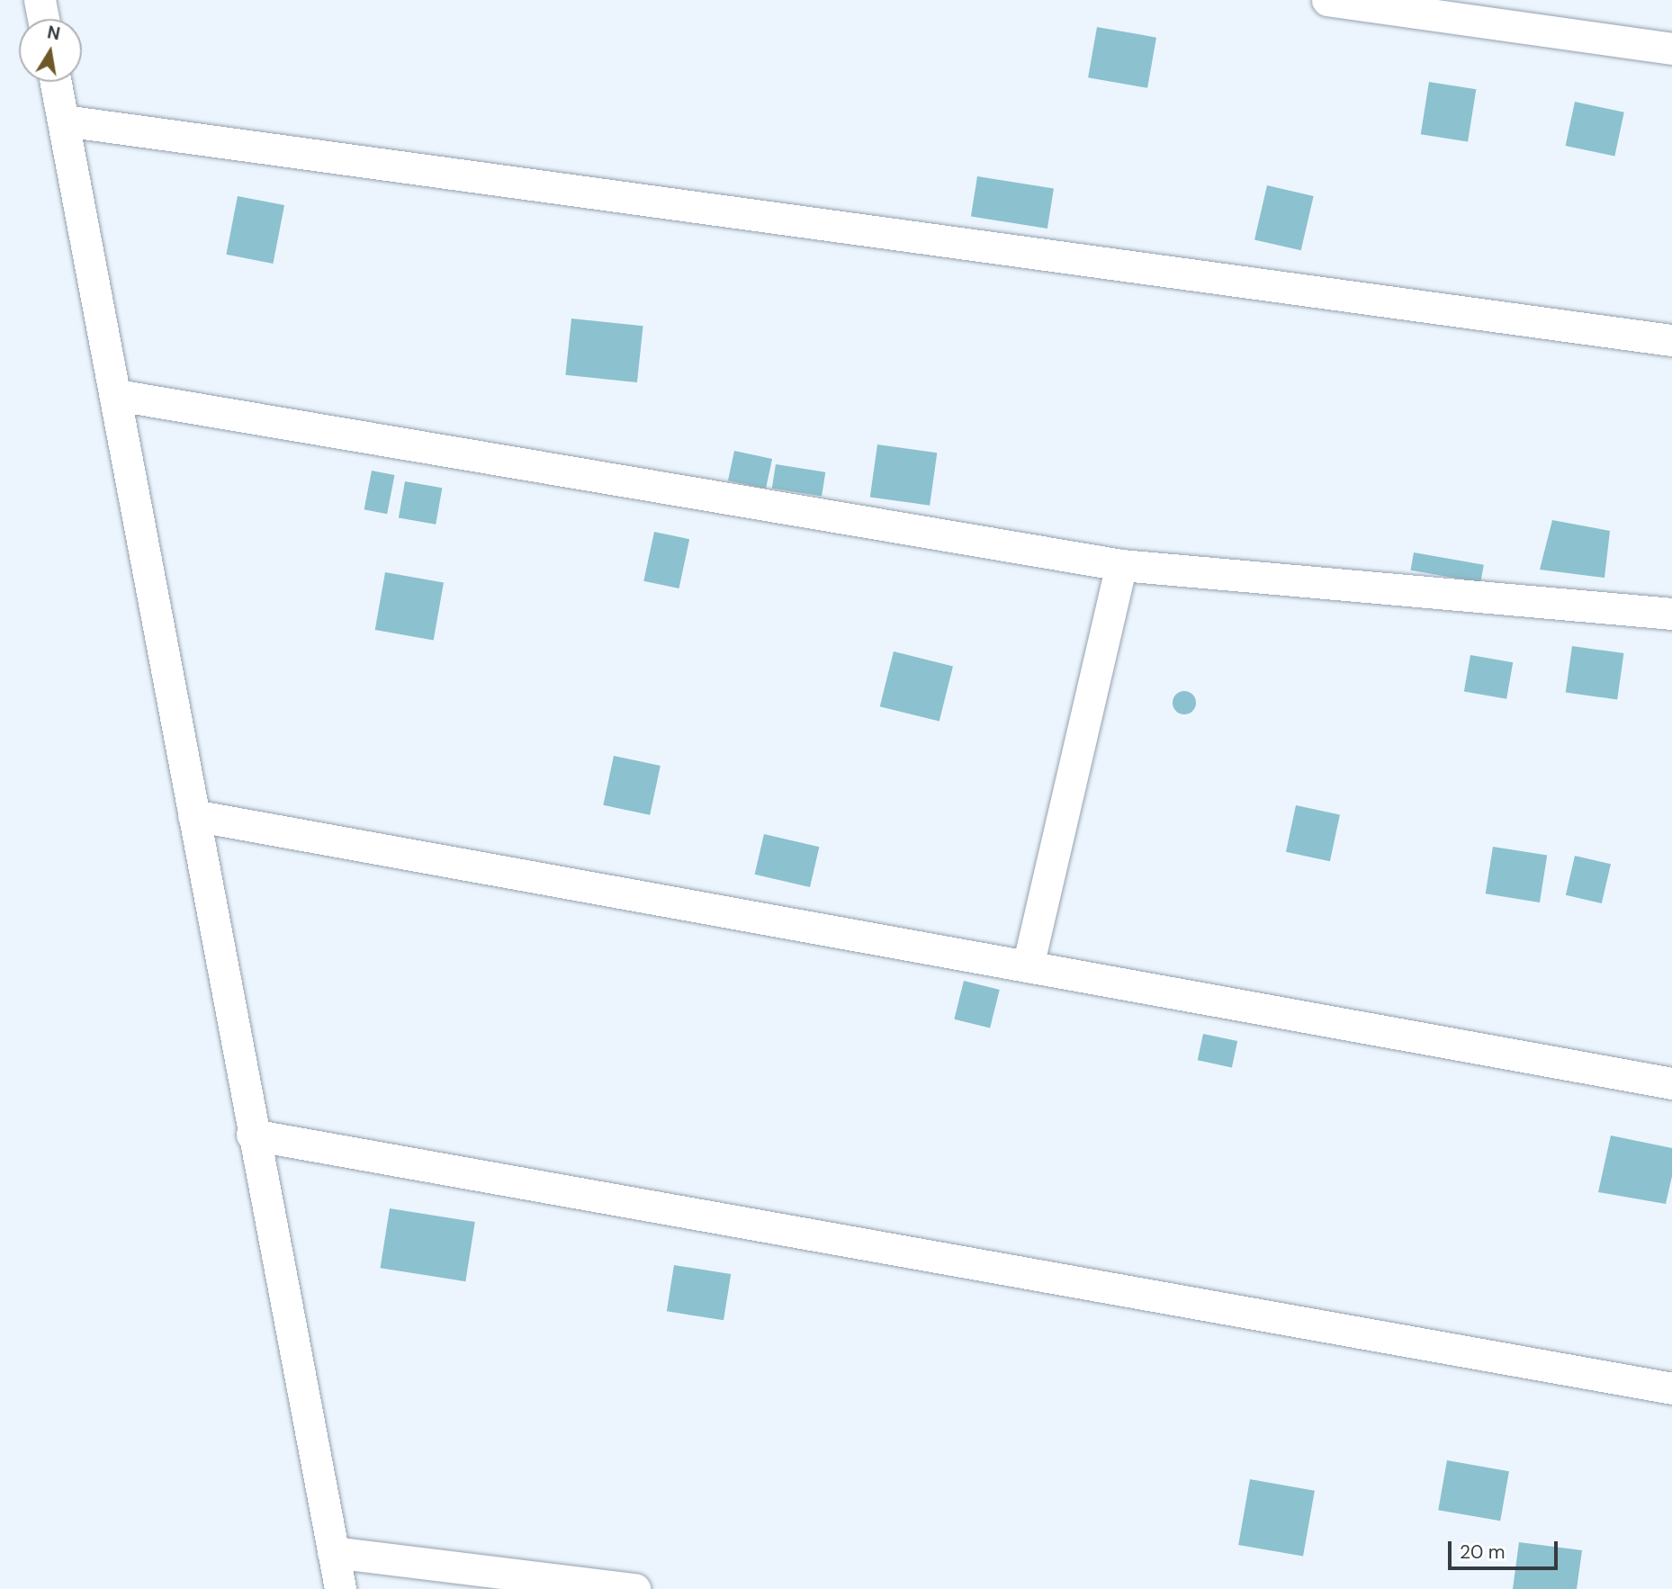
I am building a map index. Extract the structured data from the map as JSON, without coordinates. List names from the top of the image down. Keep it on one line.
{"scale_bar":"20 m","north":"top"}
